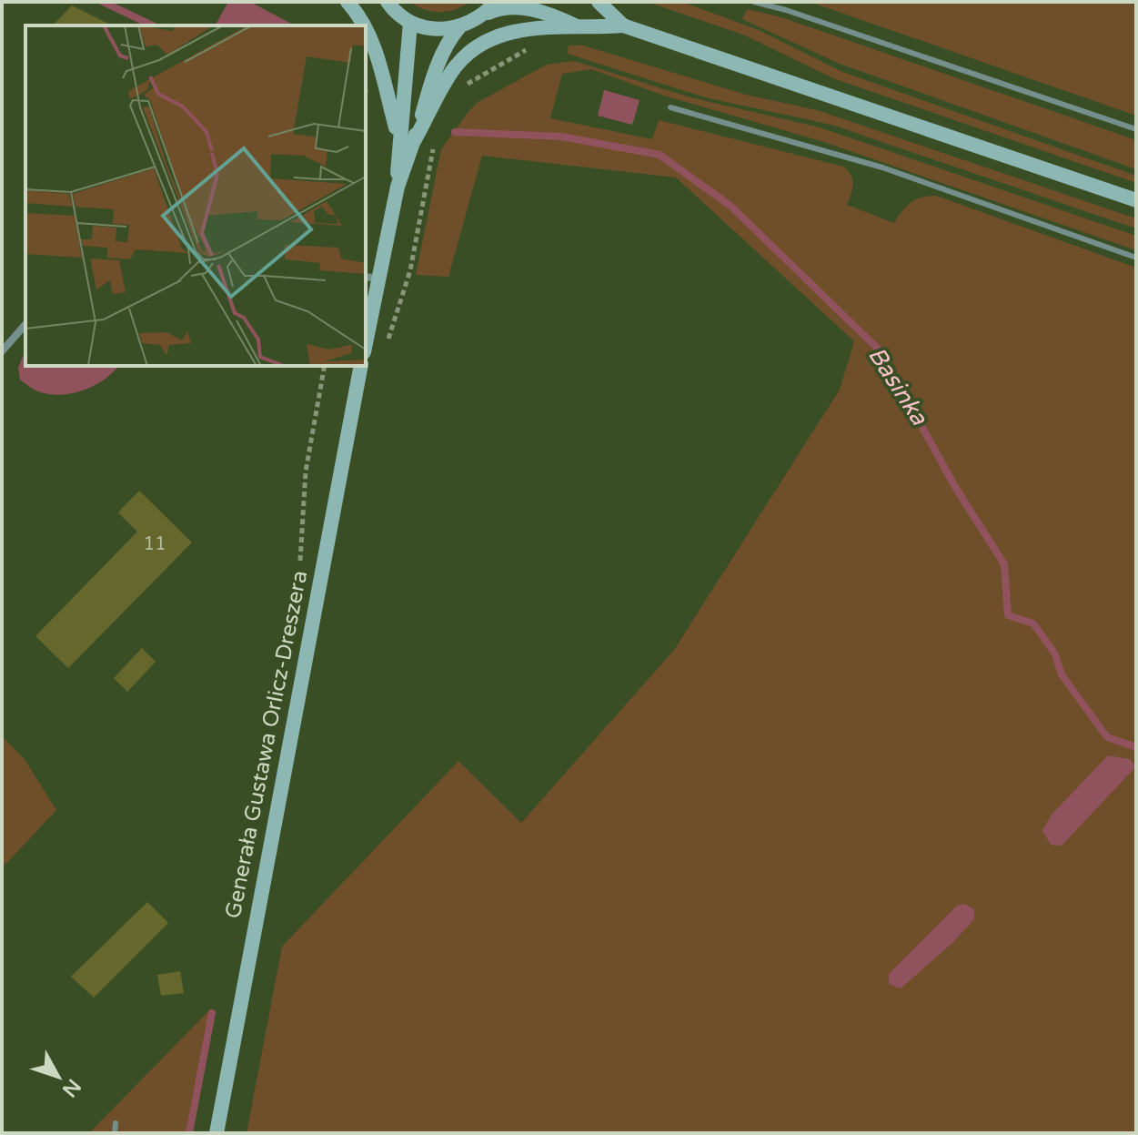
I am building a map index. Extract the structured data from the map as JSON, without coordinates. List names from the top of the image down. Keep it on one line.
{"streets":{"main road":["Generała Gustawa Orlicz-Dreszera"]},"water":["Basinka"],"house_numbers":["11"],"north":"bottom right"}
